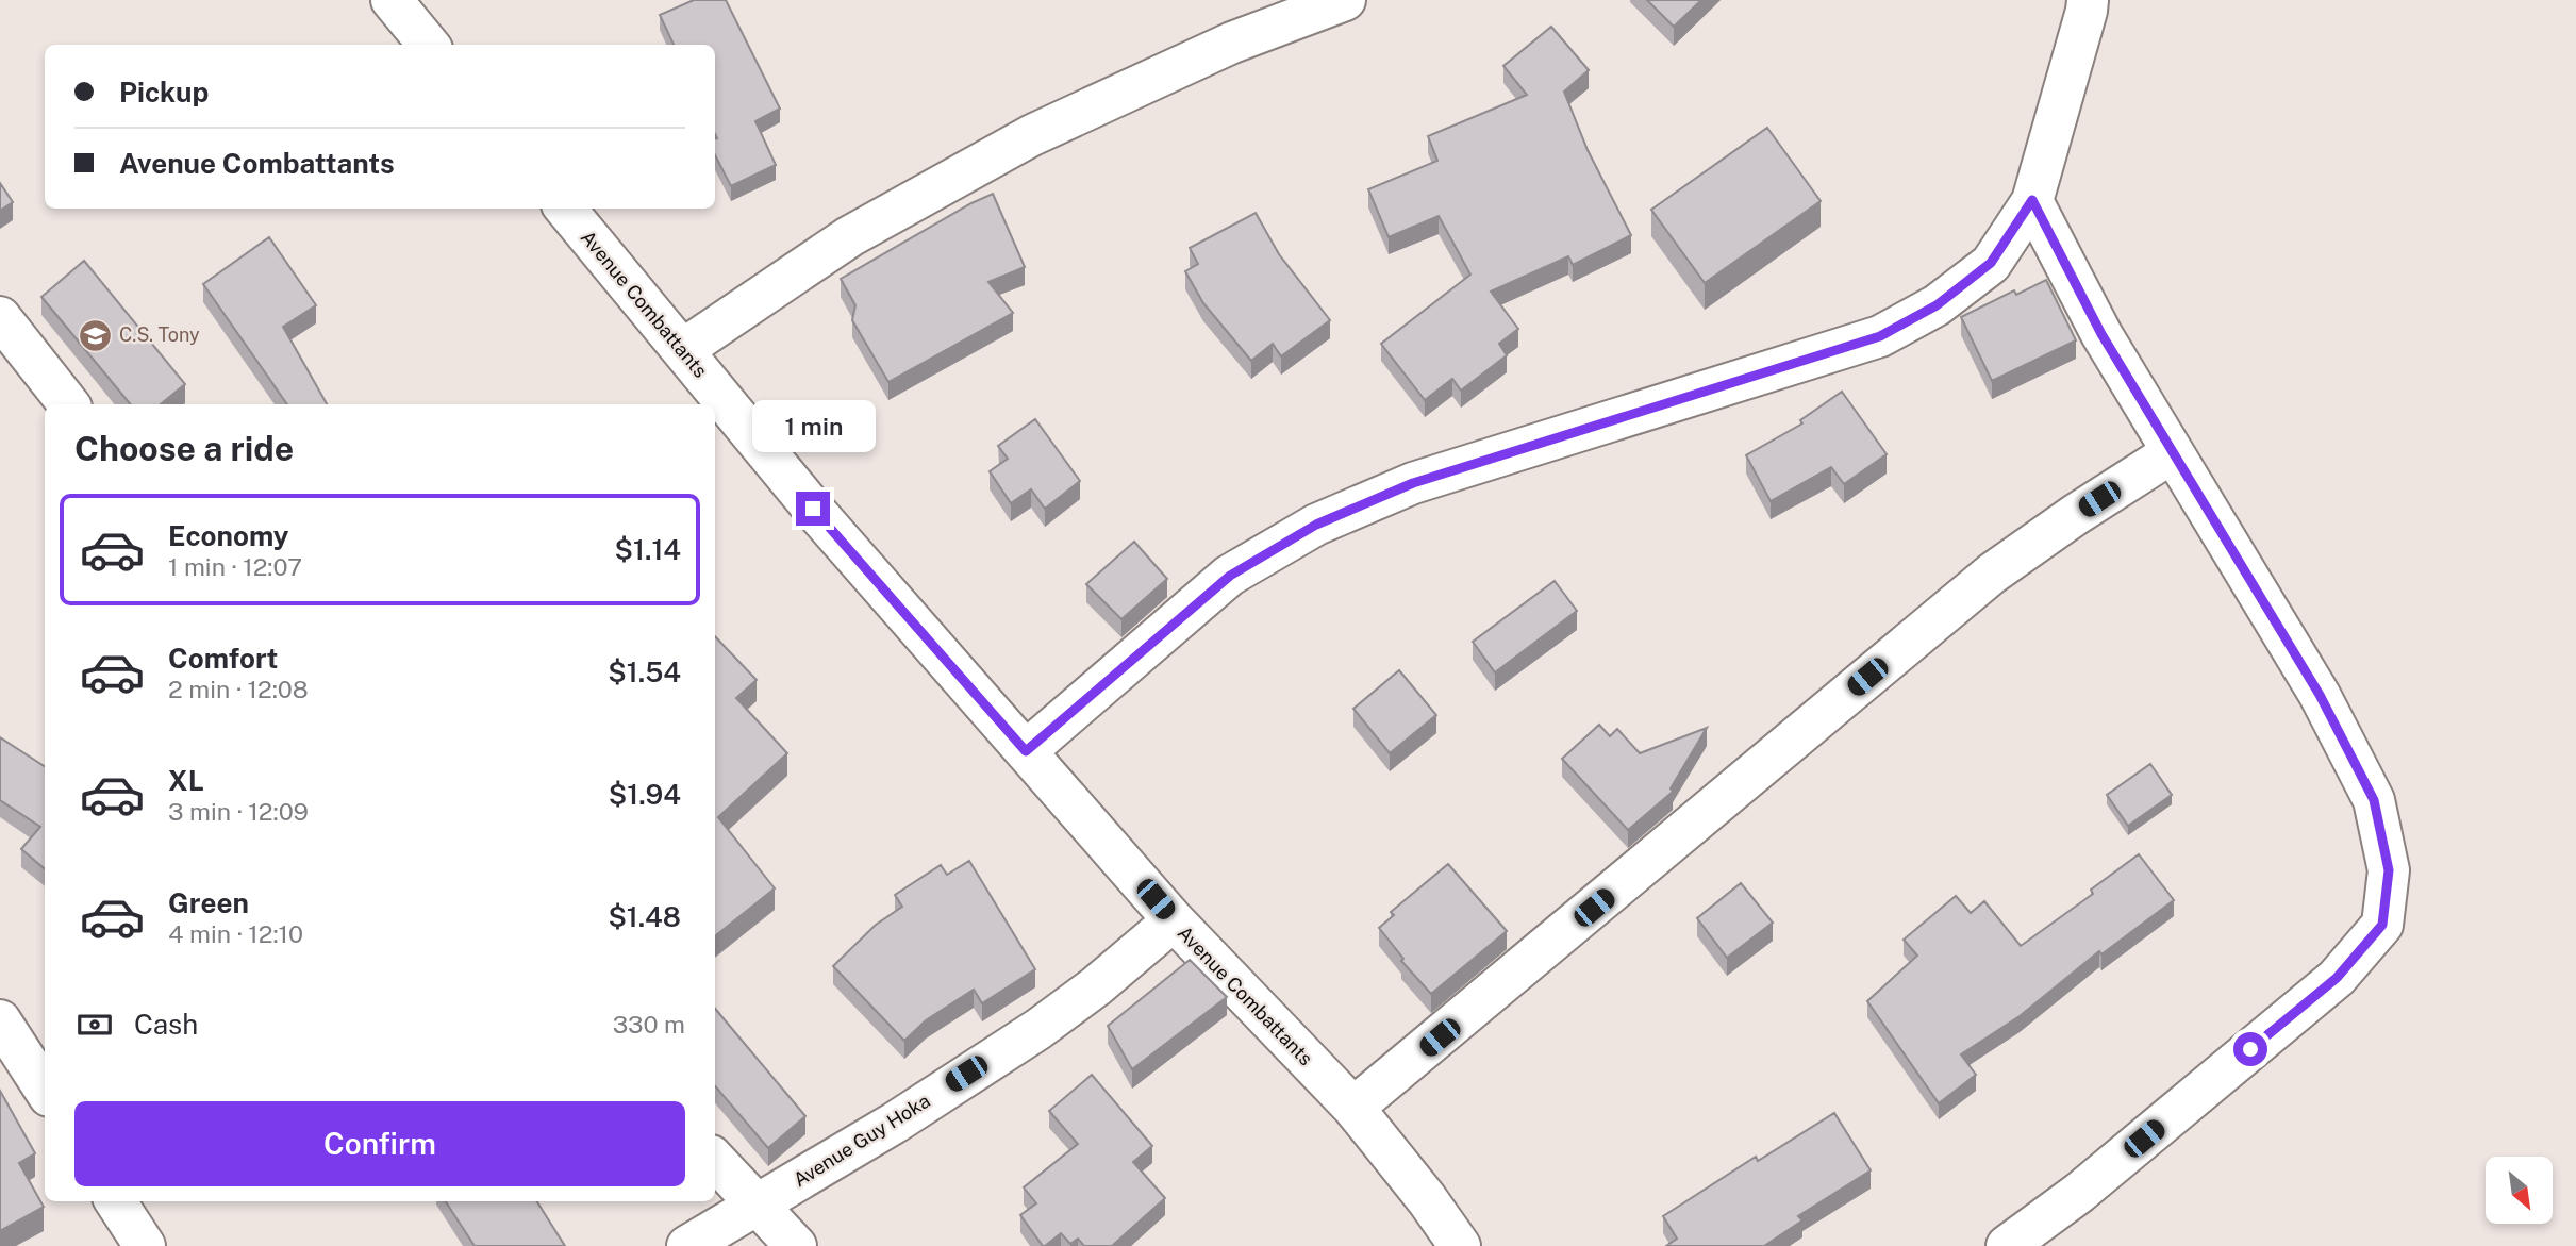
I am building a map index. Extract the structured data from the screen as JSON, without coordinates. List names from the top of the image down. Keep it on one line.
{"streets":{"street":["Avenue Combattants","Avenue Guy Hoka"]},"crossings":[["Avenue Combattants","Avenue Guy Hoka"]],"places":{"school or university":["C.S. Tony"]},"north":"bottom right","page":{"banner":["Pickup","Avenue Combattants"],"bubble":"1 min","heading":"Choose a ride","list":[{"name":"Economy","note":"1 min · 12:07","value":"$1.14"},{"name":"Comfort","note":"2 min · 12:08","value":"$1.54"},{"name":"XL","note":"3 min · 12:09","value":"$1.94"},{"name":"Green","note":"4 min · 12:10","value":"$1.48"}],"pay":["Cash","330 m"],"buttons":"Confirm"}}
